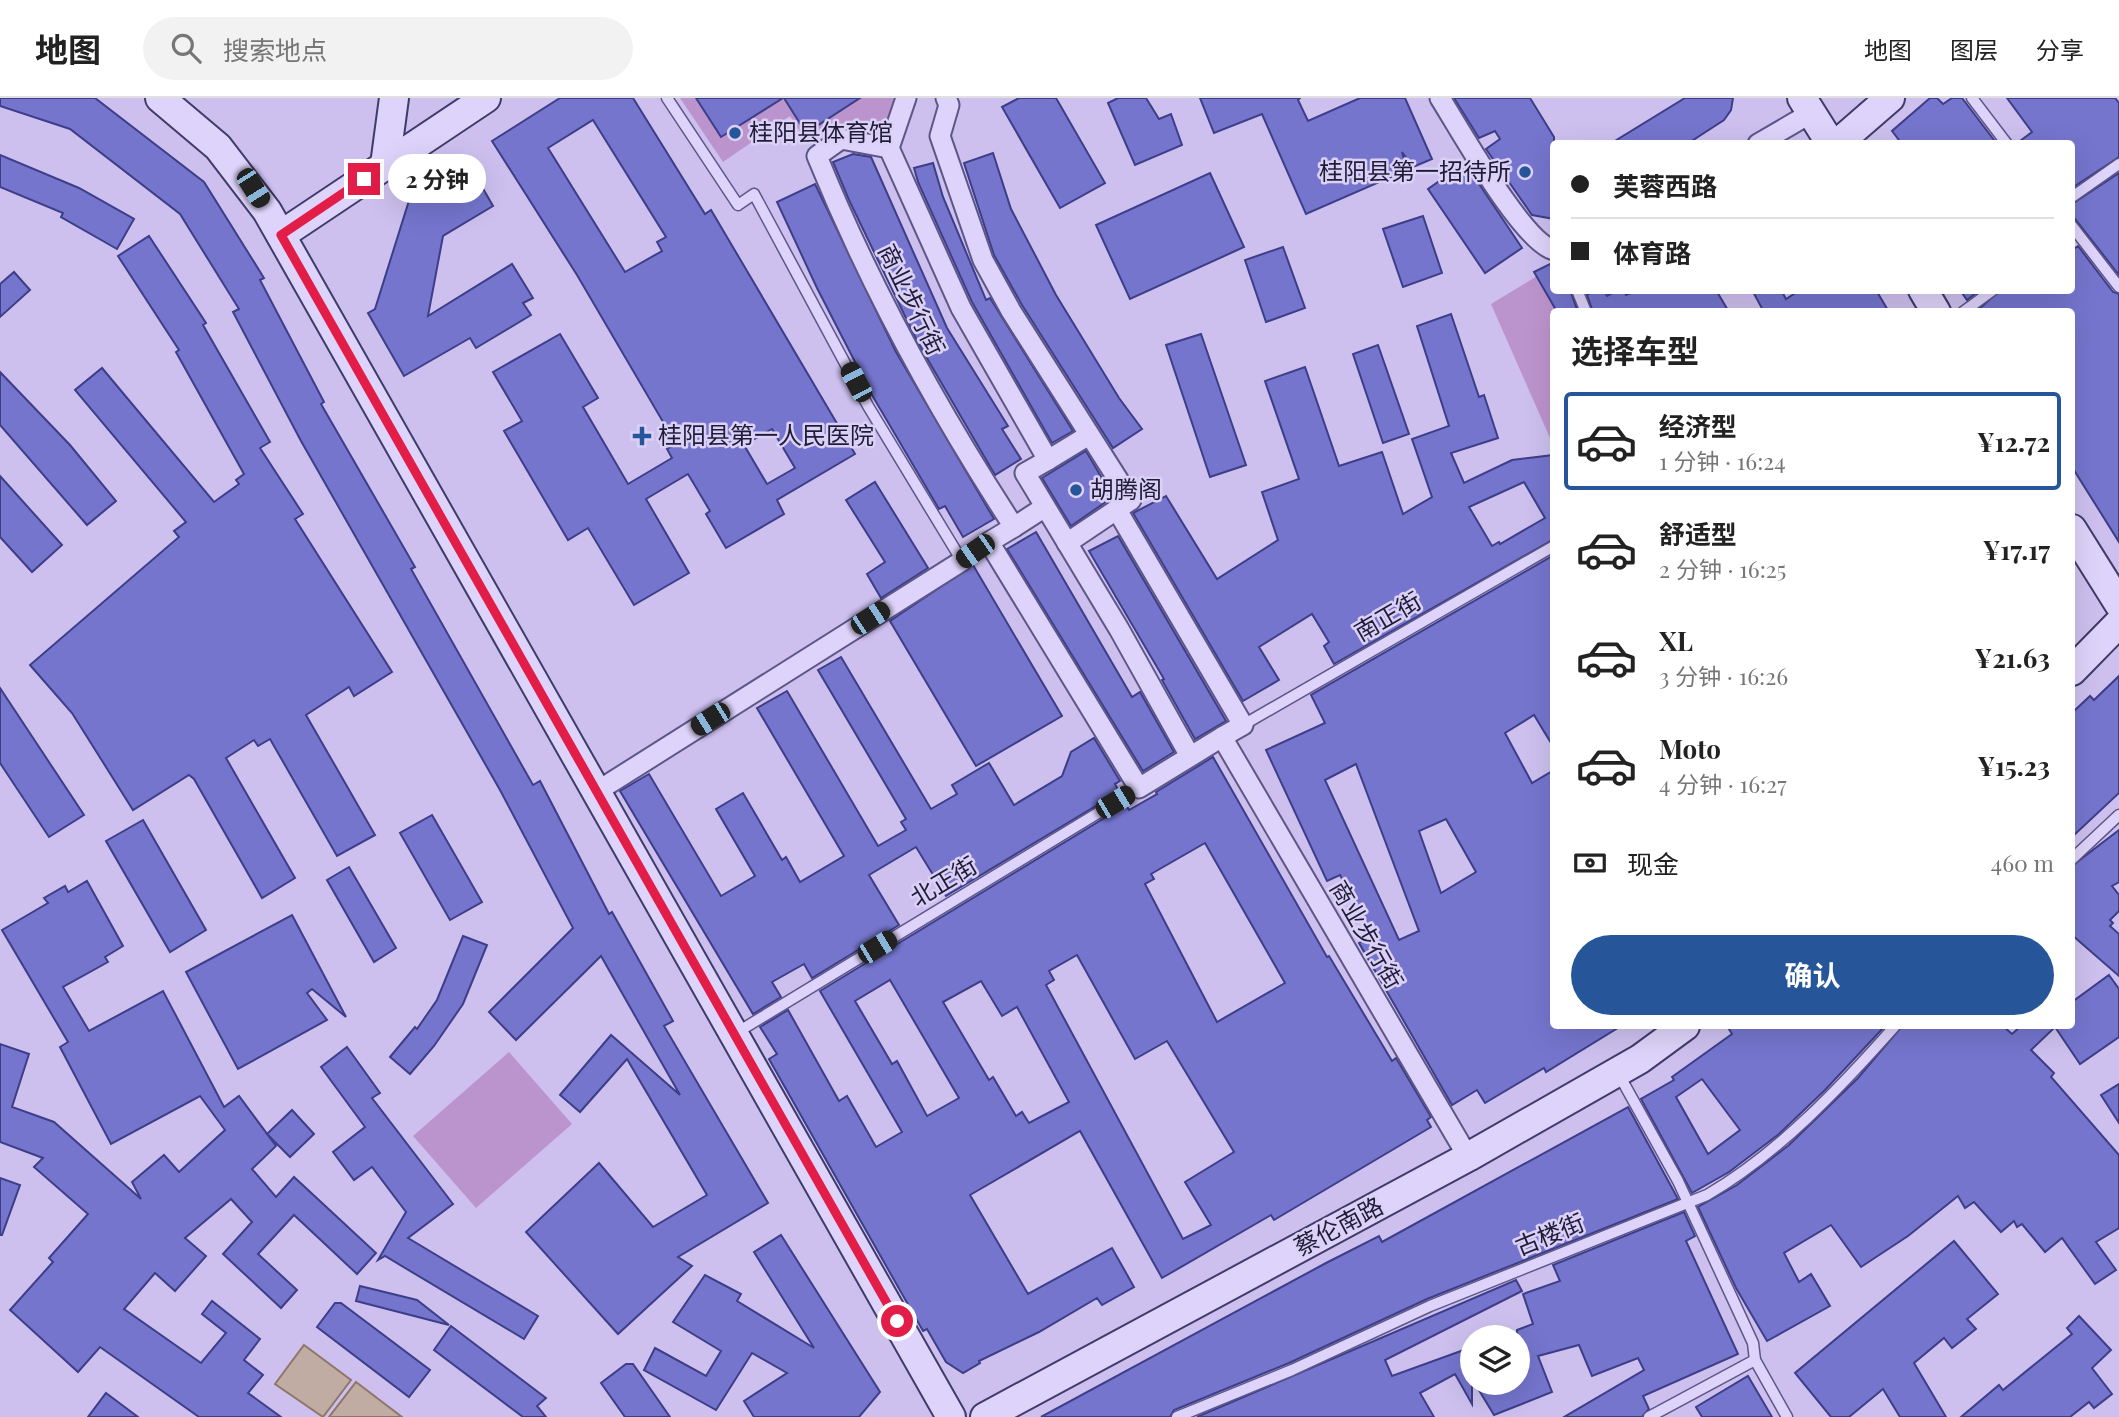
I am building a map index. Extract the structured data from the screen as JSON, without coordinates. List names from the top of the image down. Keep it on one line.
{"streets":{"street":["商业步行街","蔡伦南路"],"lane":["南正街","北正街","古楼街"]},"crossings":[["商业步行街","蔡伦南路"]],"places":{"other":["桂阳县体育馆","桂阳县第一招待所","胡腾阁"],"health":["桂阳县第一人民医院"]},"page":{"header":"地图","search":"搜索地点","nav":["地图","图层","分享"],"banner":["芙蓉西路","体育路"],"bubble":"2 分钟","heading":"选择车型","list":[{"name":"经济型","note":"1 分钟 · 16:24","value":"¥12.72"},{"name":"舒适型","note":"2 分钟 · 16:25","value":"¥17.17"},{"name":"XL","note":"3 分钟 · 16:26","value":"¥21.63"},{"name":"Moto","note":"4 分钟 · 16:27","value":"¥15.23"}],"pay":["现金","460 m"],"buttons":"确认"}}
